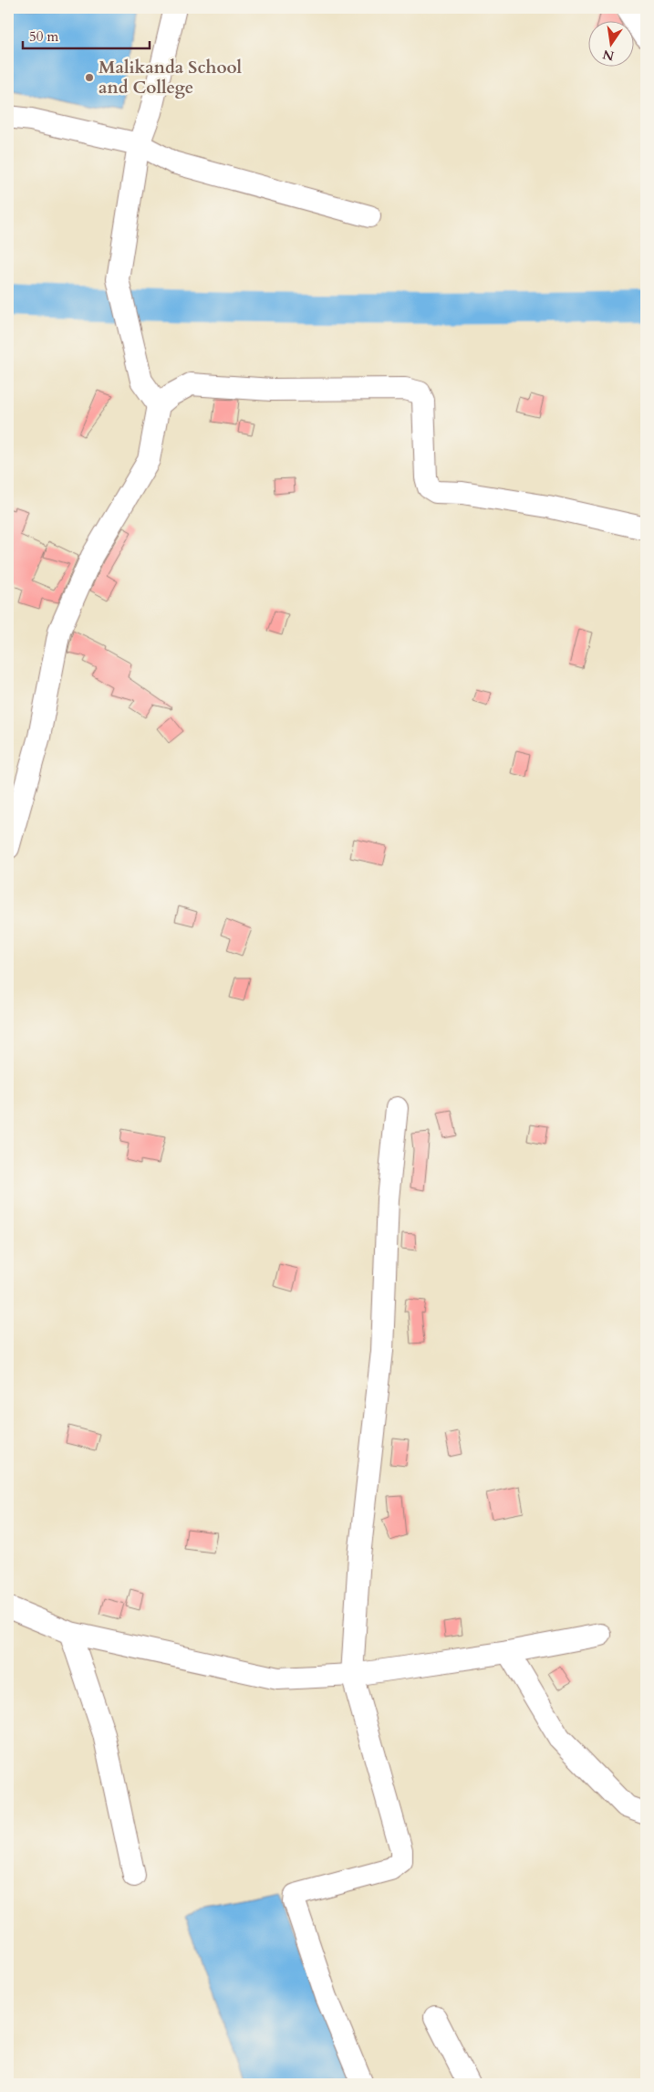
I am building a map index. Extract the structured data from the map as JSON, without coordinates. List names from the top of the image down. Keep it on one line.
{"places":["Malikanda School and College"],"scale_bar":"50 m","north":"bottom"}
